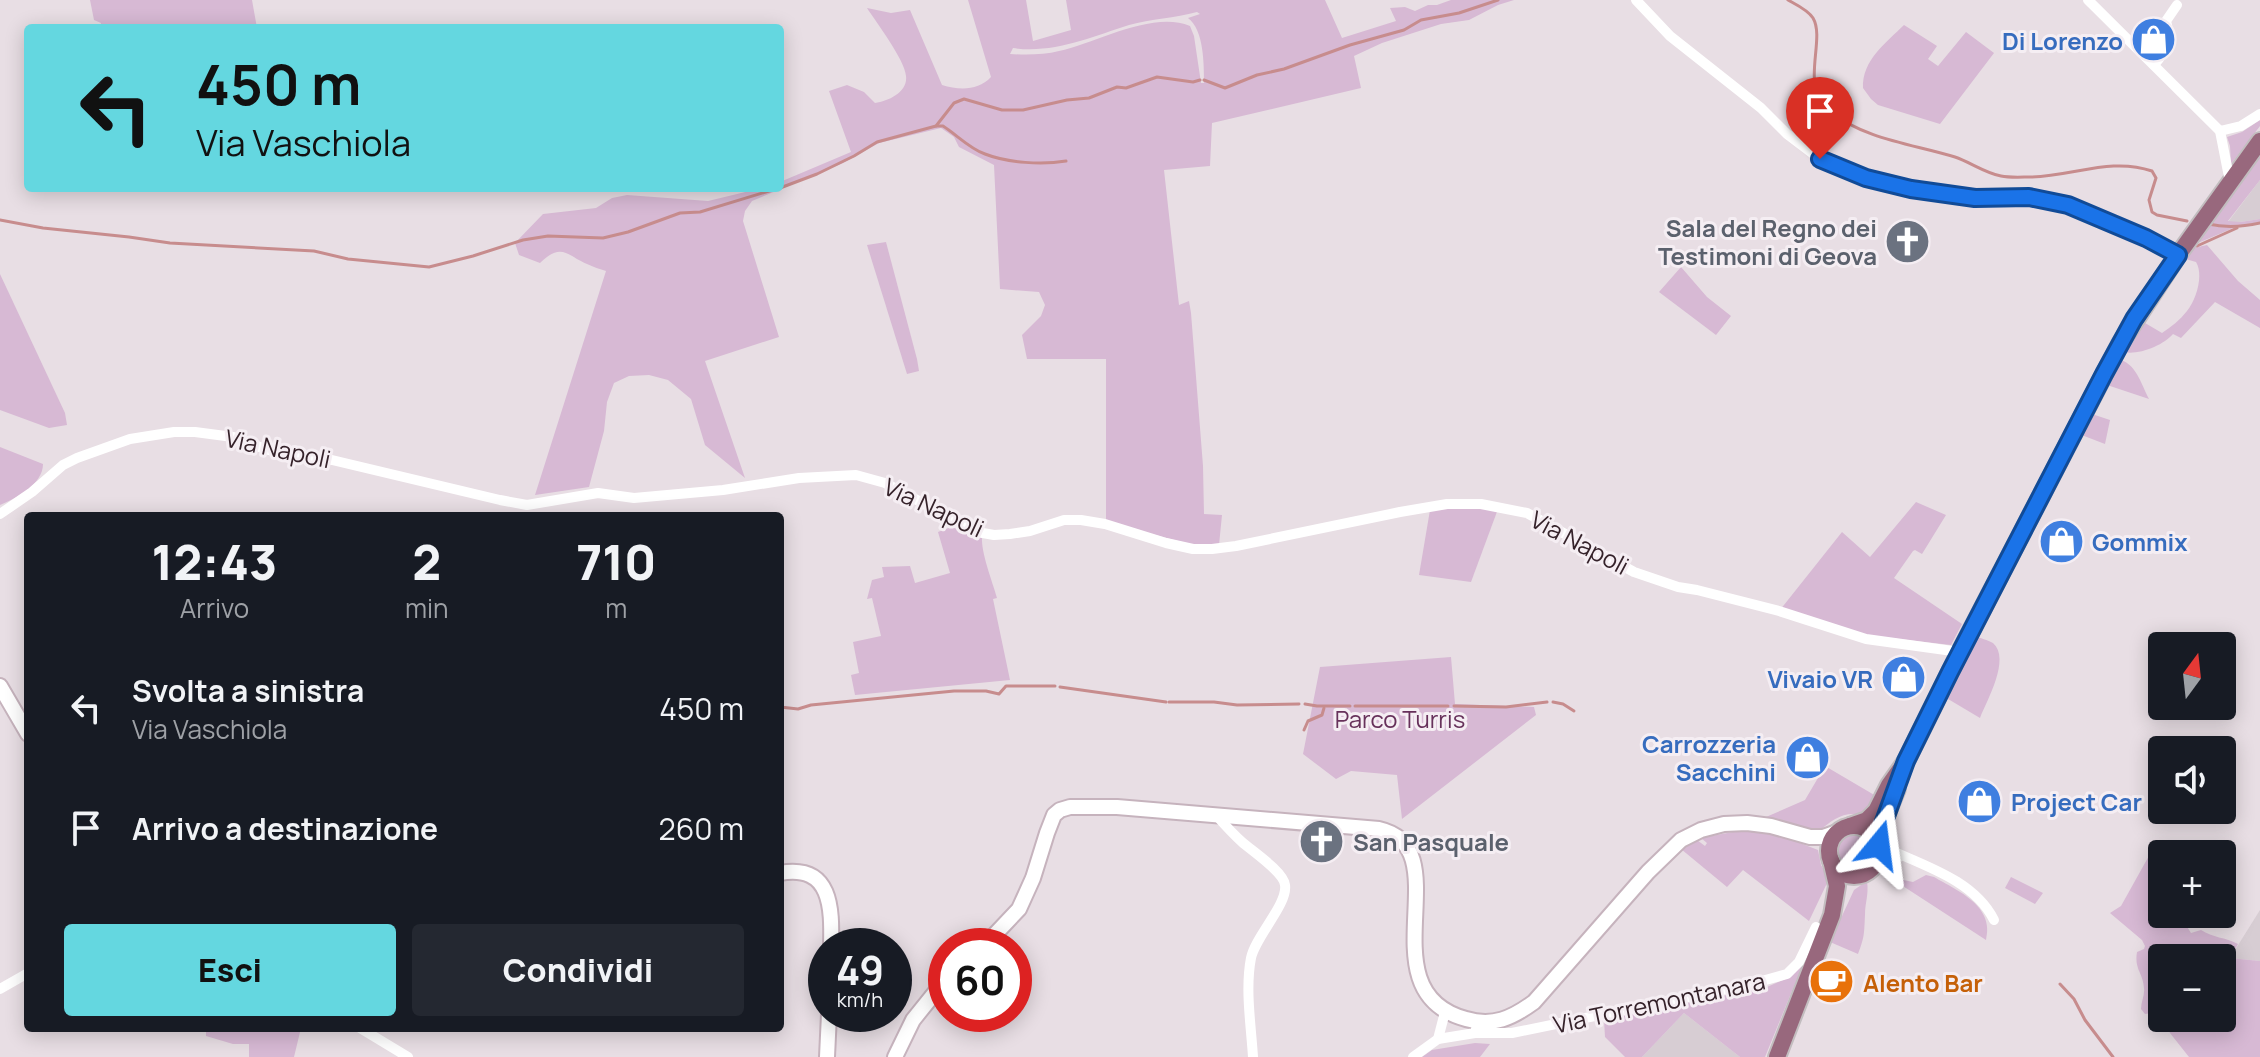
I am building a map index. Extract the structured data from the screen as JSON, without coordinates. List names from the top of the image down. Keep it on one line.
{"streets":{"street":["Via Napoli","Via Torremontanara"]},"parks":["Parco Turris"],"places":{"shop":["Di Lorenzo","Gommix","Vivaio VR","Carrozzeria Sacchini","Project Car"],"church":["Sala del Regno dei Testimoni di Geova","San Pasquale"],"cafe":["Alento Bar"]},"north":"top","page":{"turn":["450 m","Via Vaschiola"],"eta":["12:43","Arrivo","2","min","710","m"],"map_buttons":["+","−"],"list":[{"name":"Svolta a sinistra","note":"Via Vaschiola","value":"450 m"},{"name":"Arrivo a destinazione","value":"260 m"}],"buttons":["Esci","Condividi"],"speed":"49 km/h","limit":"60"}}
